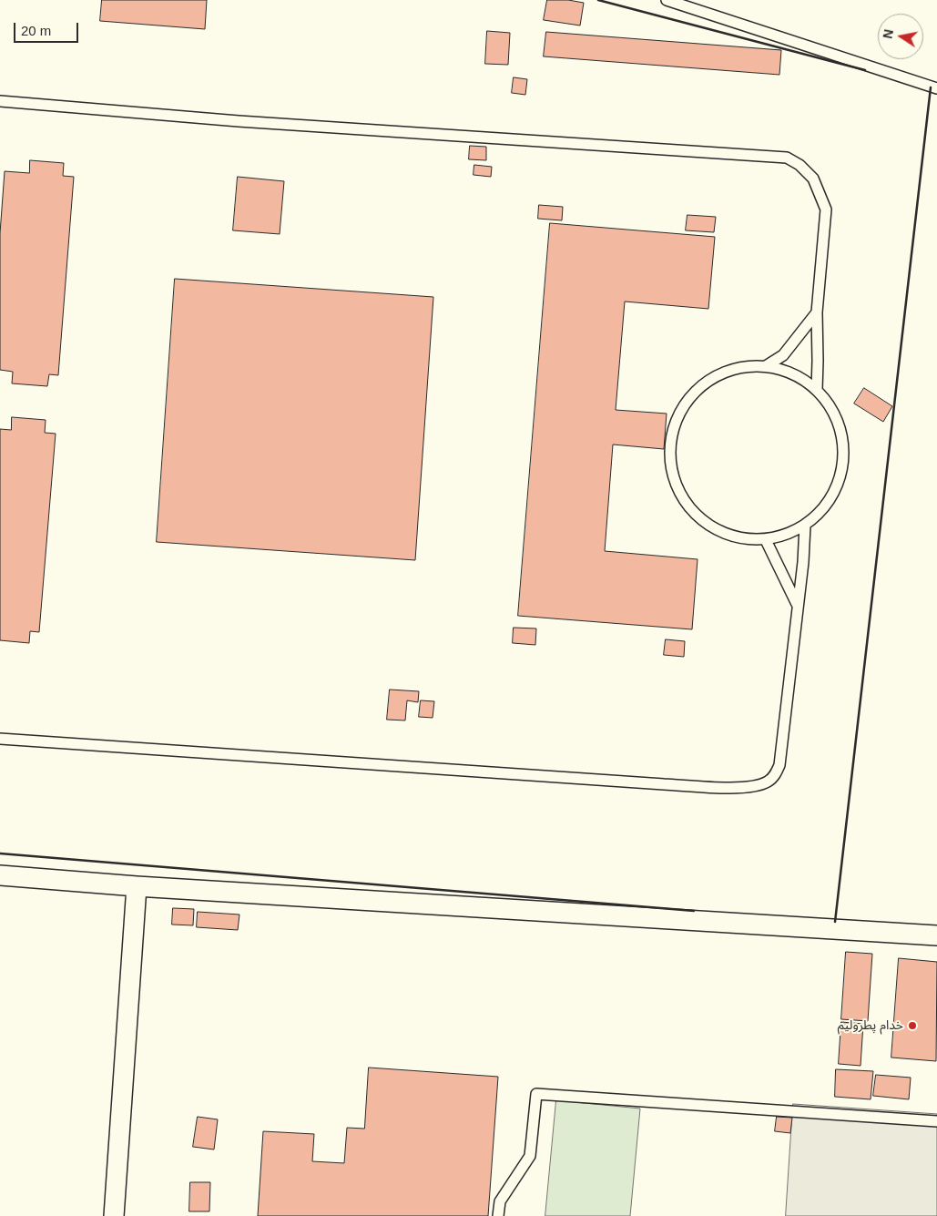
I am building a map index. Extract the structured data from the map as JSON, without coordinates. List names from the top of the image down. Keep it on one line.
{"places":["خدام پطرولیم"],"scale_bar":"20 m","north":"left"}
